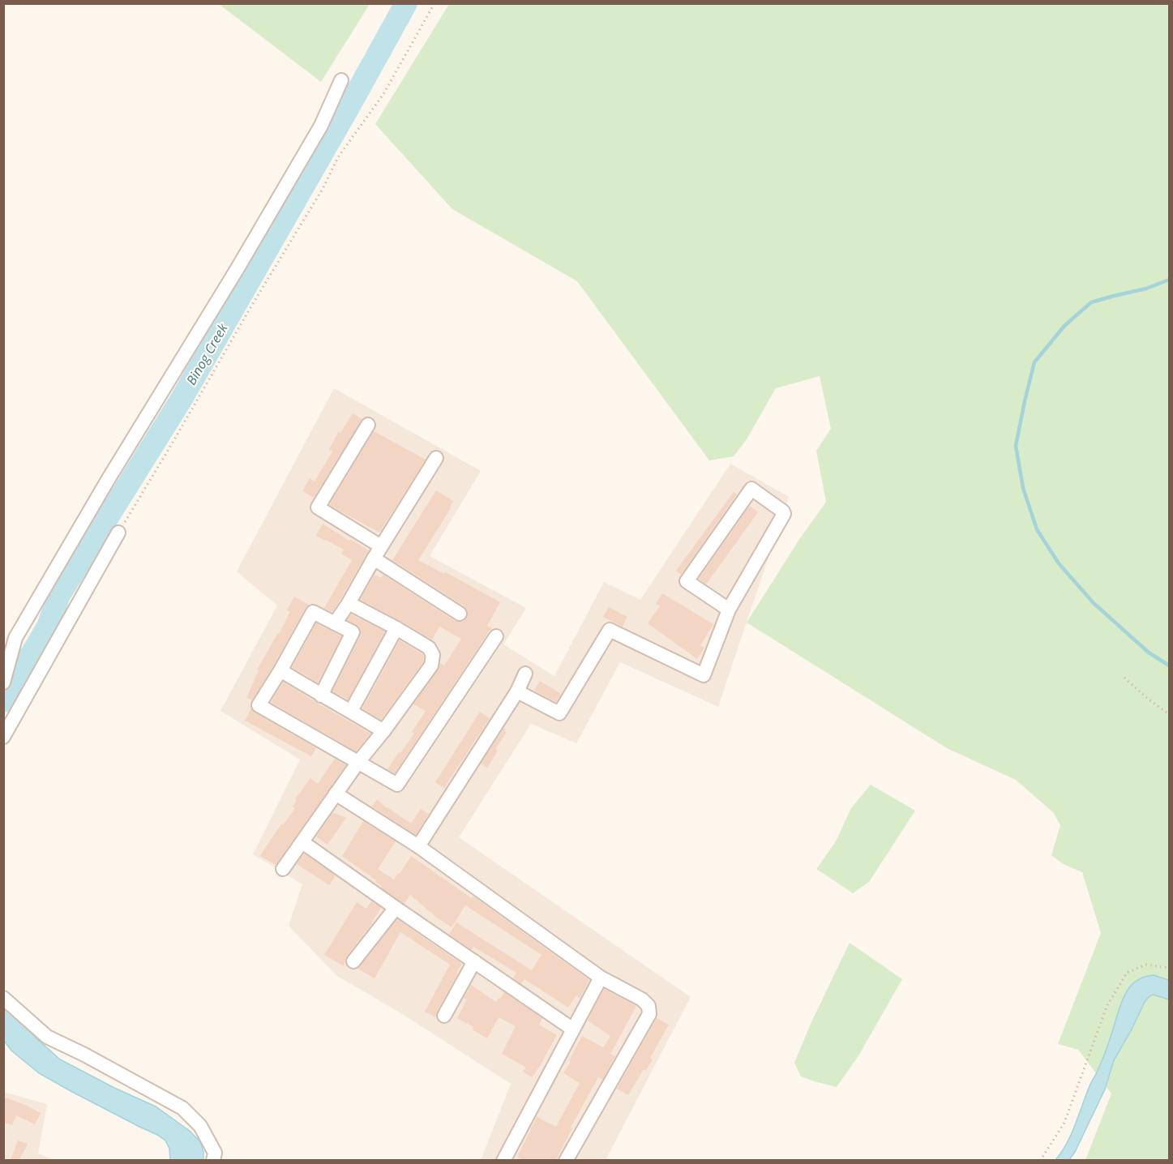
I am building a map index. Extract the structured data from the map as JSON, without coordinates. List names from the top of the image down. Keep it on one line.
{"water":["Binog Creek"]}
